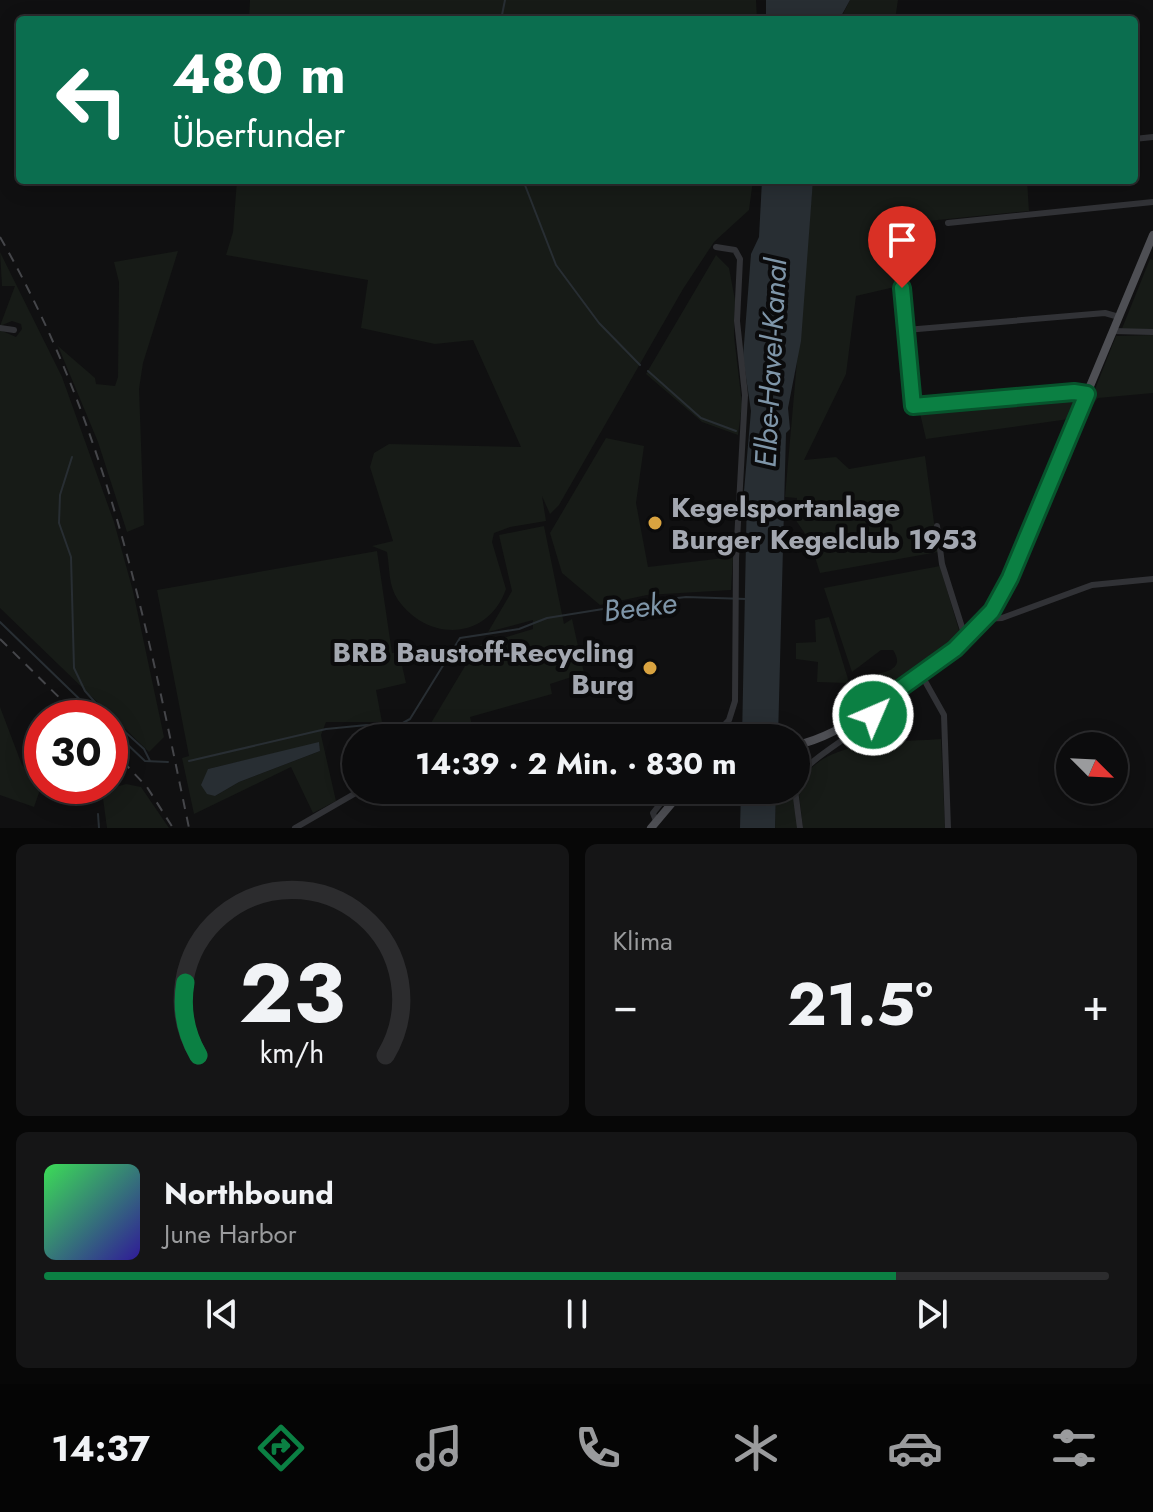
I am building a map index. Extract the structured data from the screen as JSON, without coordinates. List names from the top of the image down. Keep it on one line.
{"water":["Elbe-Havel-Kanal","Beeke"],"places":["Kegelsportanlage Burger Kegelclub 1953","BRB Baustoff-Recycling Burg"],"north":"bottom right","page":{"turn":["480 m","Überfunder"],"limit":"30","trip":"14:39 · 2 Min. · 830 m","tile":"Klima","heat":["−","21.5°","+"],"song":["Northbound","June Harbor"],"tabs":"14:37","gauge":["23","km/h"]}}
